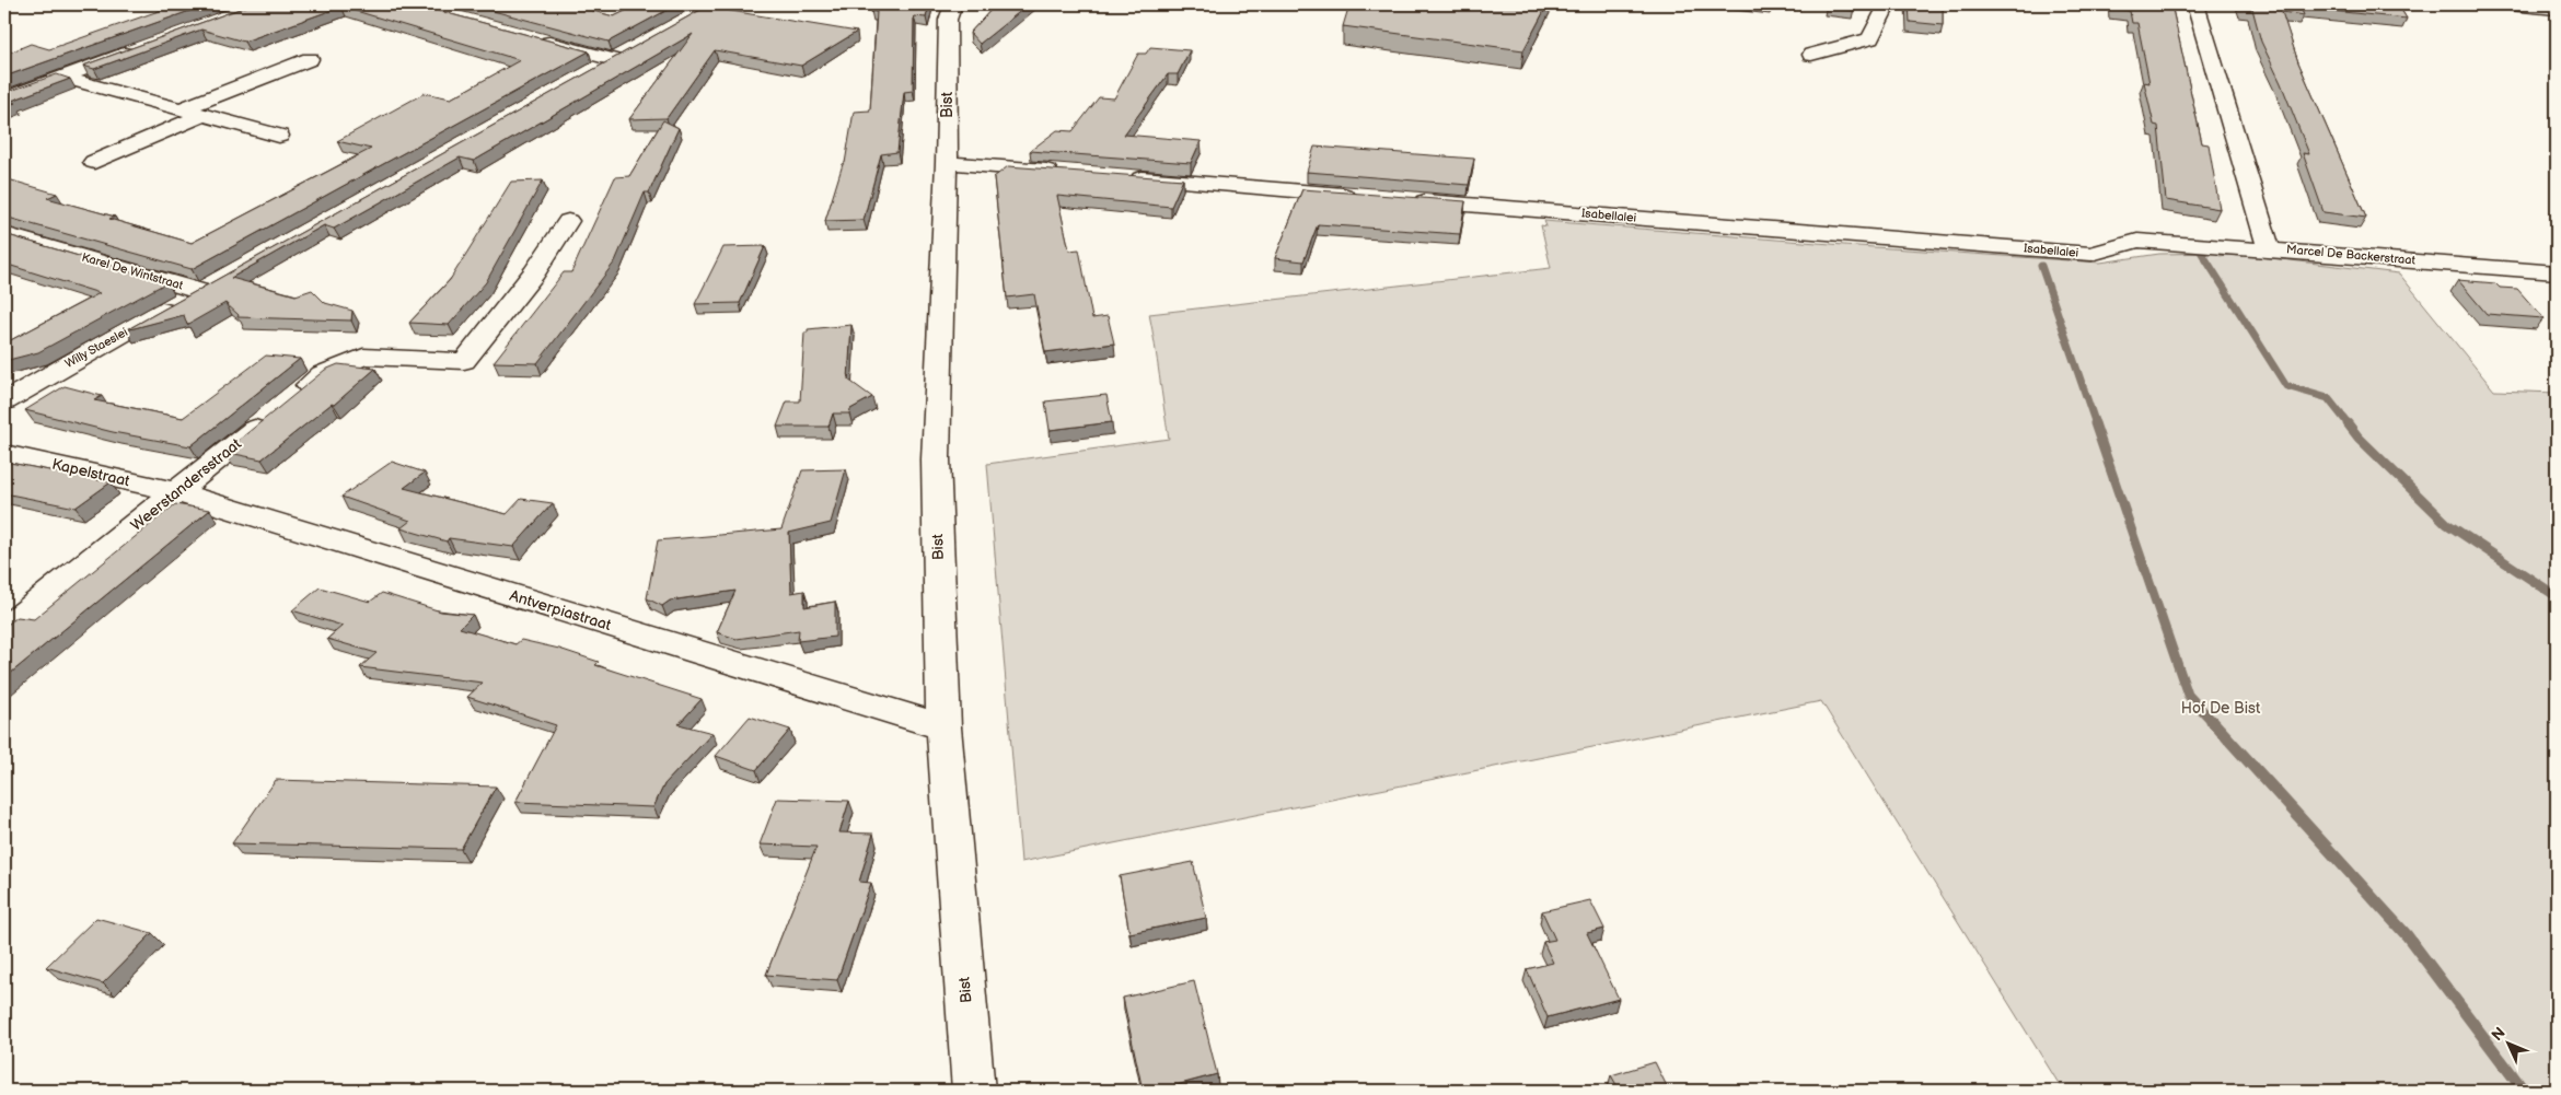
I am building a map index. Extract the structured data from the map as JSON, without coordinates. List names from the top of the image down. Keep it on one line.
{"streets":{"street":["Bist","Isabellalei","Marcel De Backerstraat","Karel De Wintstraat","Willy Staeslei","Kapelstraat","Weerstandersstraat","Antverpiastraat"]},"crossings":[["Bist","Antverpiastraat"],["Isabellalei","Marcel De Backerstraat"],["Karel De Wintstraat","Willy Staeslei"],["Kapelstraat","Weerstandersstraat"],["Kapelstraat","Antverpiastraat"],["Weerstandersstraat","Antverpiastraat"]],"parks":["Hof De Bist"],"north":"top left"}
